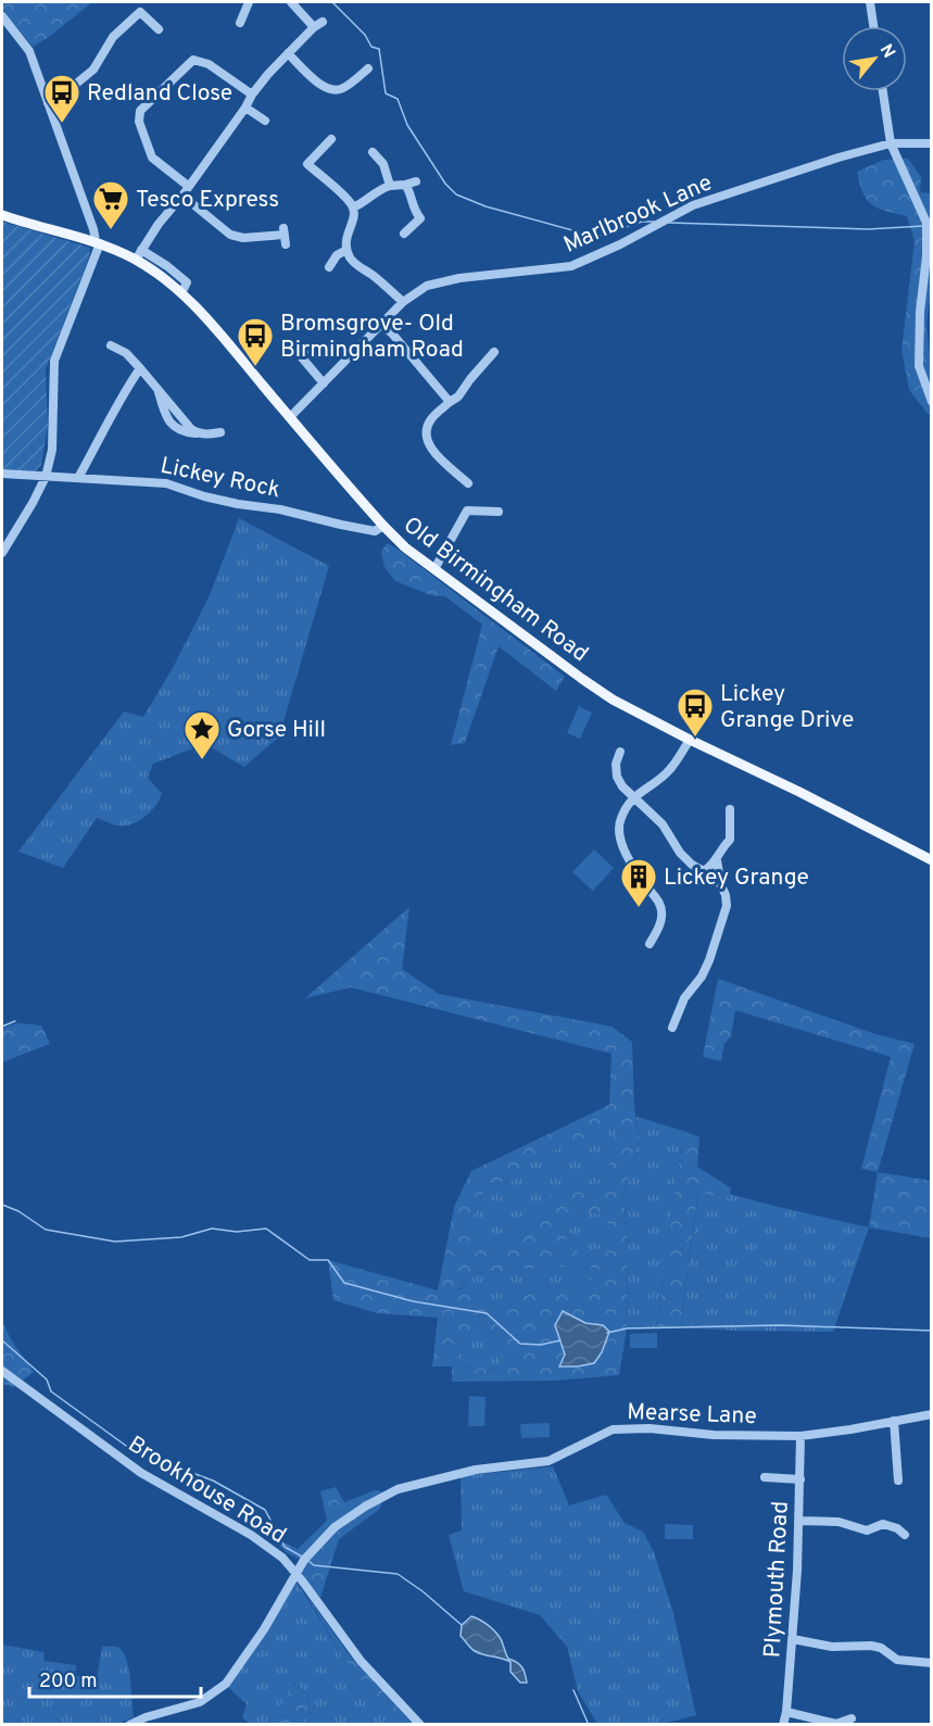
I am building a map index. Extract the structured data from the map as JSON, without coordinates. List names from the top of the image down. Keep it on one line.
{"streets":{"main road":["Old Birmingham Road"],"street":["Marlbrook Lane","Lickey Rock","Mearse Lane","Brookhouse Road","Plymouth Road"]},"crossings":[["Marlbrook Lane","Old Birmingham Road"],["Lickey Rock","Old Birmingham Road"],["Mearse Lane","Brookhouse Road"],["Mearse Lane","Plymouth Road"]],"places":{"bus stop":["Redland Close","Bromsgrove- Old Birmingham Road","Lickey Grange Drive"],"supermarket":["Tesco Express"],"place":["Gorse Hill"],"building":["Lickey Grange"]},"scale_bar":"200 m","north":"top right"}
